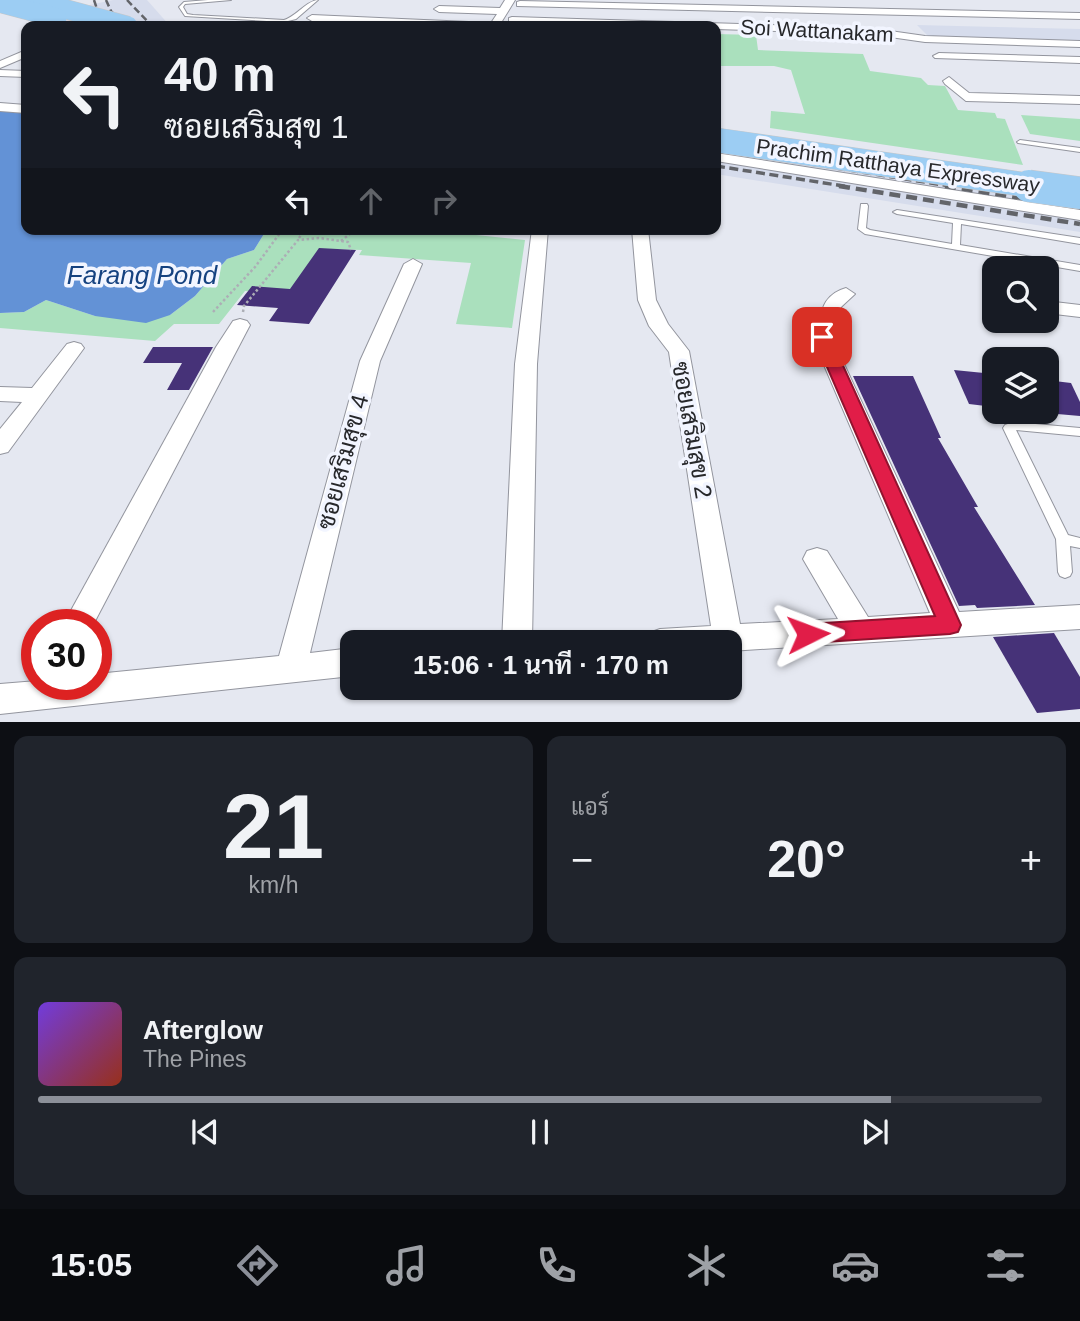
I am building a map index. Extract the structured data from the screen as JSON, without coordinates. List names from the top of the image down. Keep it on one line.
{"streets":{"highway":["Prachim Ratthaya Expressway"],"street":["Soi Wattanakam","ซอยเสริมสุข 2","ซอยเสริมสุข 4"]},"water":["Farang Pond"],"page":{"turn":["40 m","ซอยเสริมสุข 1"],"limit":"30","trip":"15:06 · 1 นาที · 170 m","tile":[["21","km/h"],"แอร์"],"heat":["−","20°","+"],"song":["Afterglow","The Pines"],"tabs":"15:05"}}
